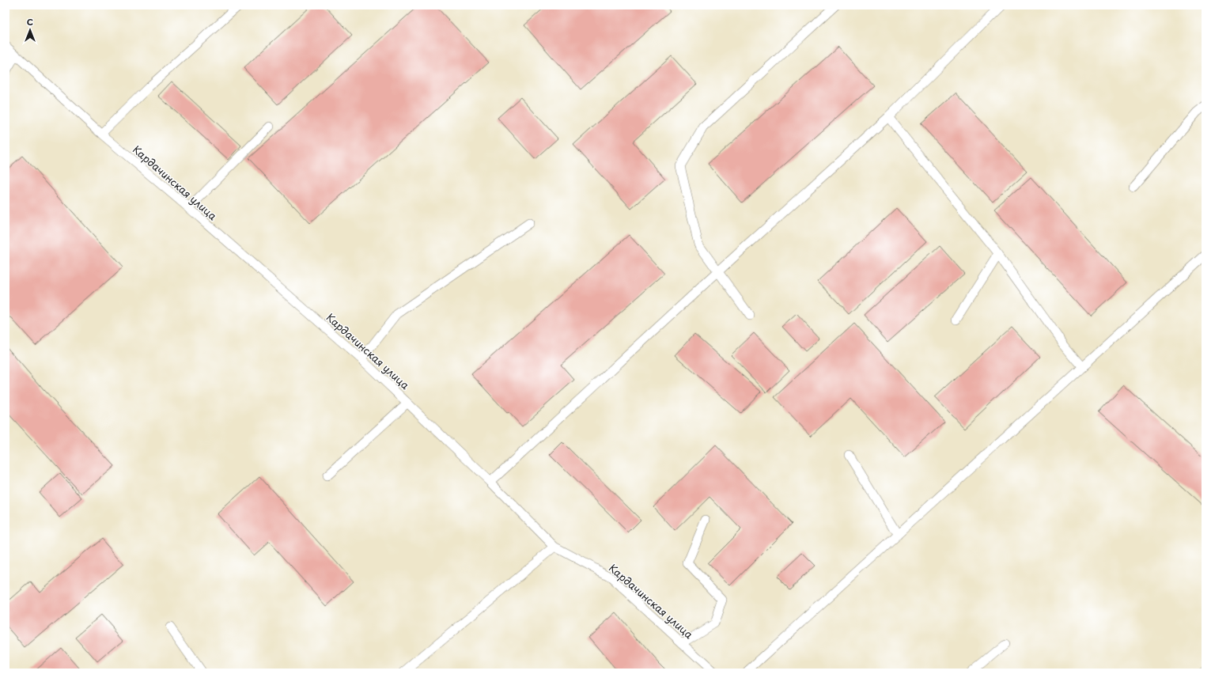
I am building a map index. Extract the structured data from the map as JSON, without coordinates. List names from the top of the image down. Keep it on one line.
{"streets":{"lane":["Кардачинская улица"]},"north":"top"}
